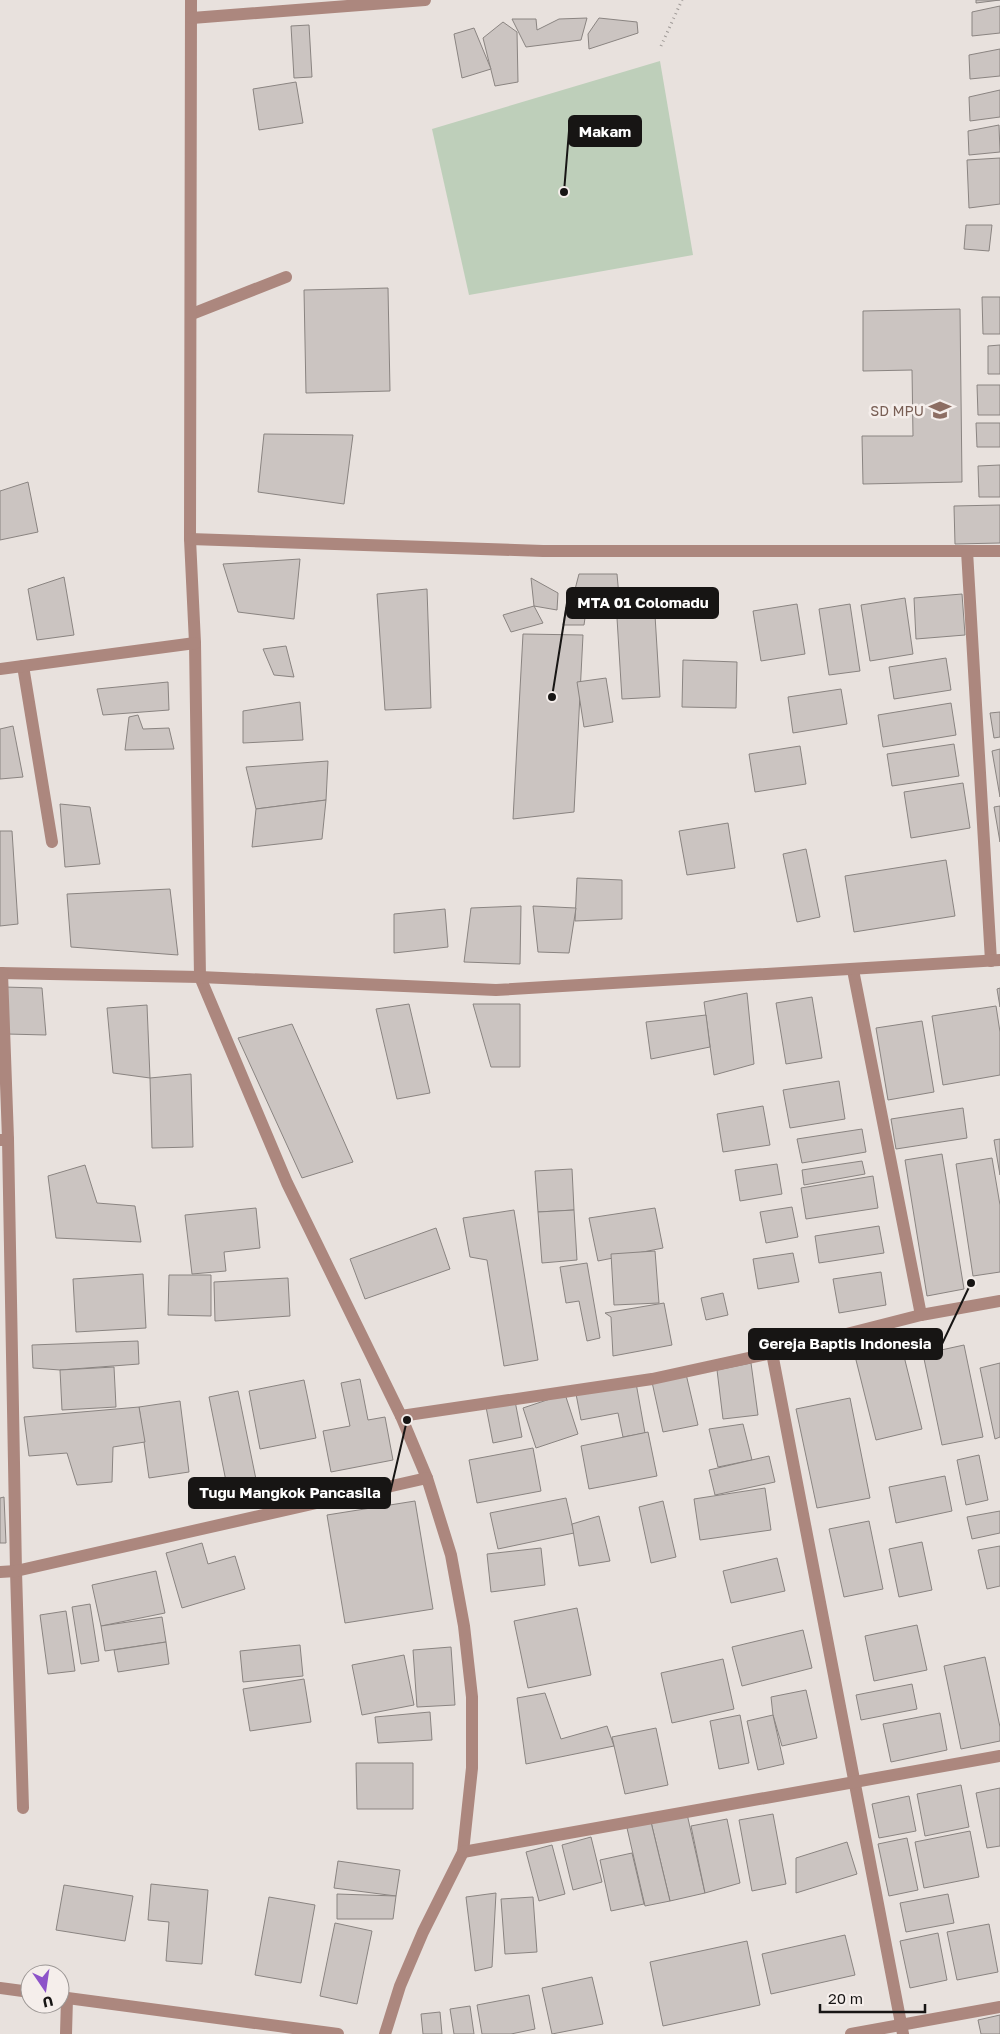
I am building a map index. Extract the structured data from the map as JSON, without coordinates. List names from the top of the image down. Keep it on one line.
{"places":{"other":["Makam","MTA 01 Colomadu","Gereja Baptis Indonesia","Tugu Mangkok Pancasila"],"school or university":["SD MPU"]},"scale_bar":"20 m","north":"bottom"}
